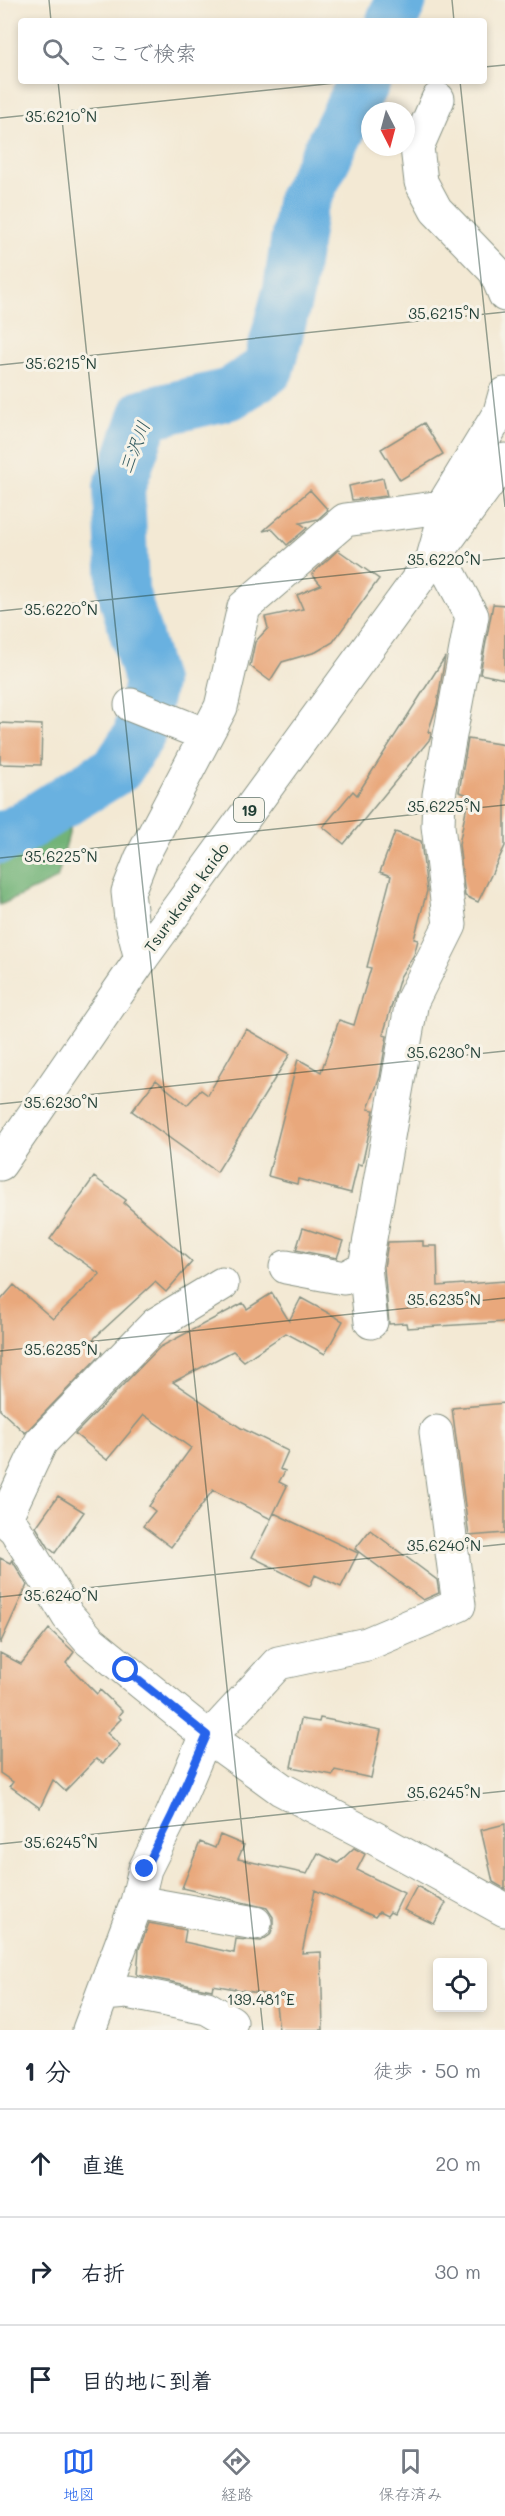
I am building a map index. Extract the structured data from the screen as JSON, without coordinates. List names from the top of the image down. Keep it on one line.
{"streets":{"street":["19","Tsurukawa kaido"]},"water":["三沢川"],"north":"bottom","page":{"search":"ここで検索","heading":["1 分","徒歩 · 50 m"],"list":[["直進","20 m"],["右折","30 m"],"目的地に到着"],"nav":["地図","経路","保存済み"]},"coordinates":["35.6210°N","35.6215°N","35.6220°N","35.6225°N","35.6230°N","35.6235°N","35.6240°N","35.6245°N","139.481°E"]}
